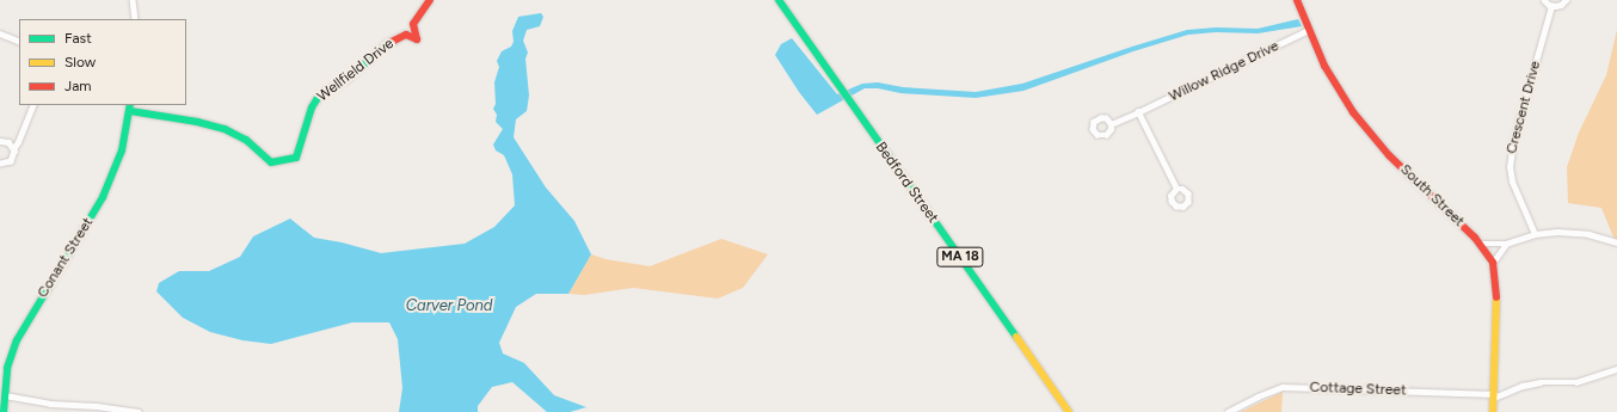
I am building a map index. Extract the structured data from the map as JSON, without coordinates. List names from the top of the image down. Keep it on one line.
{"streets":{"street":["Wellfield Drive","Willow Ridge Drive","Crescent Drive","Bedford Street","South Street","MA 18","Conant Street","Cottage Street"]},"crossings":[["Wellfield Drive","Conant Street"],["Willow Ridge Drive","South Street"],["South Street","Cottage Street"]],"water":["Carver Pond"],"legend":["Fast","Slow","Jam"]}
